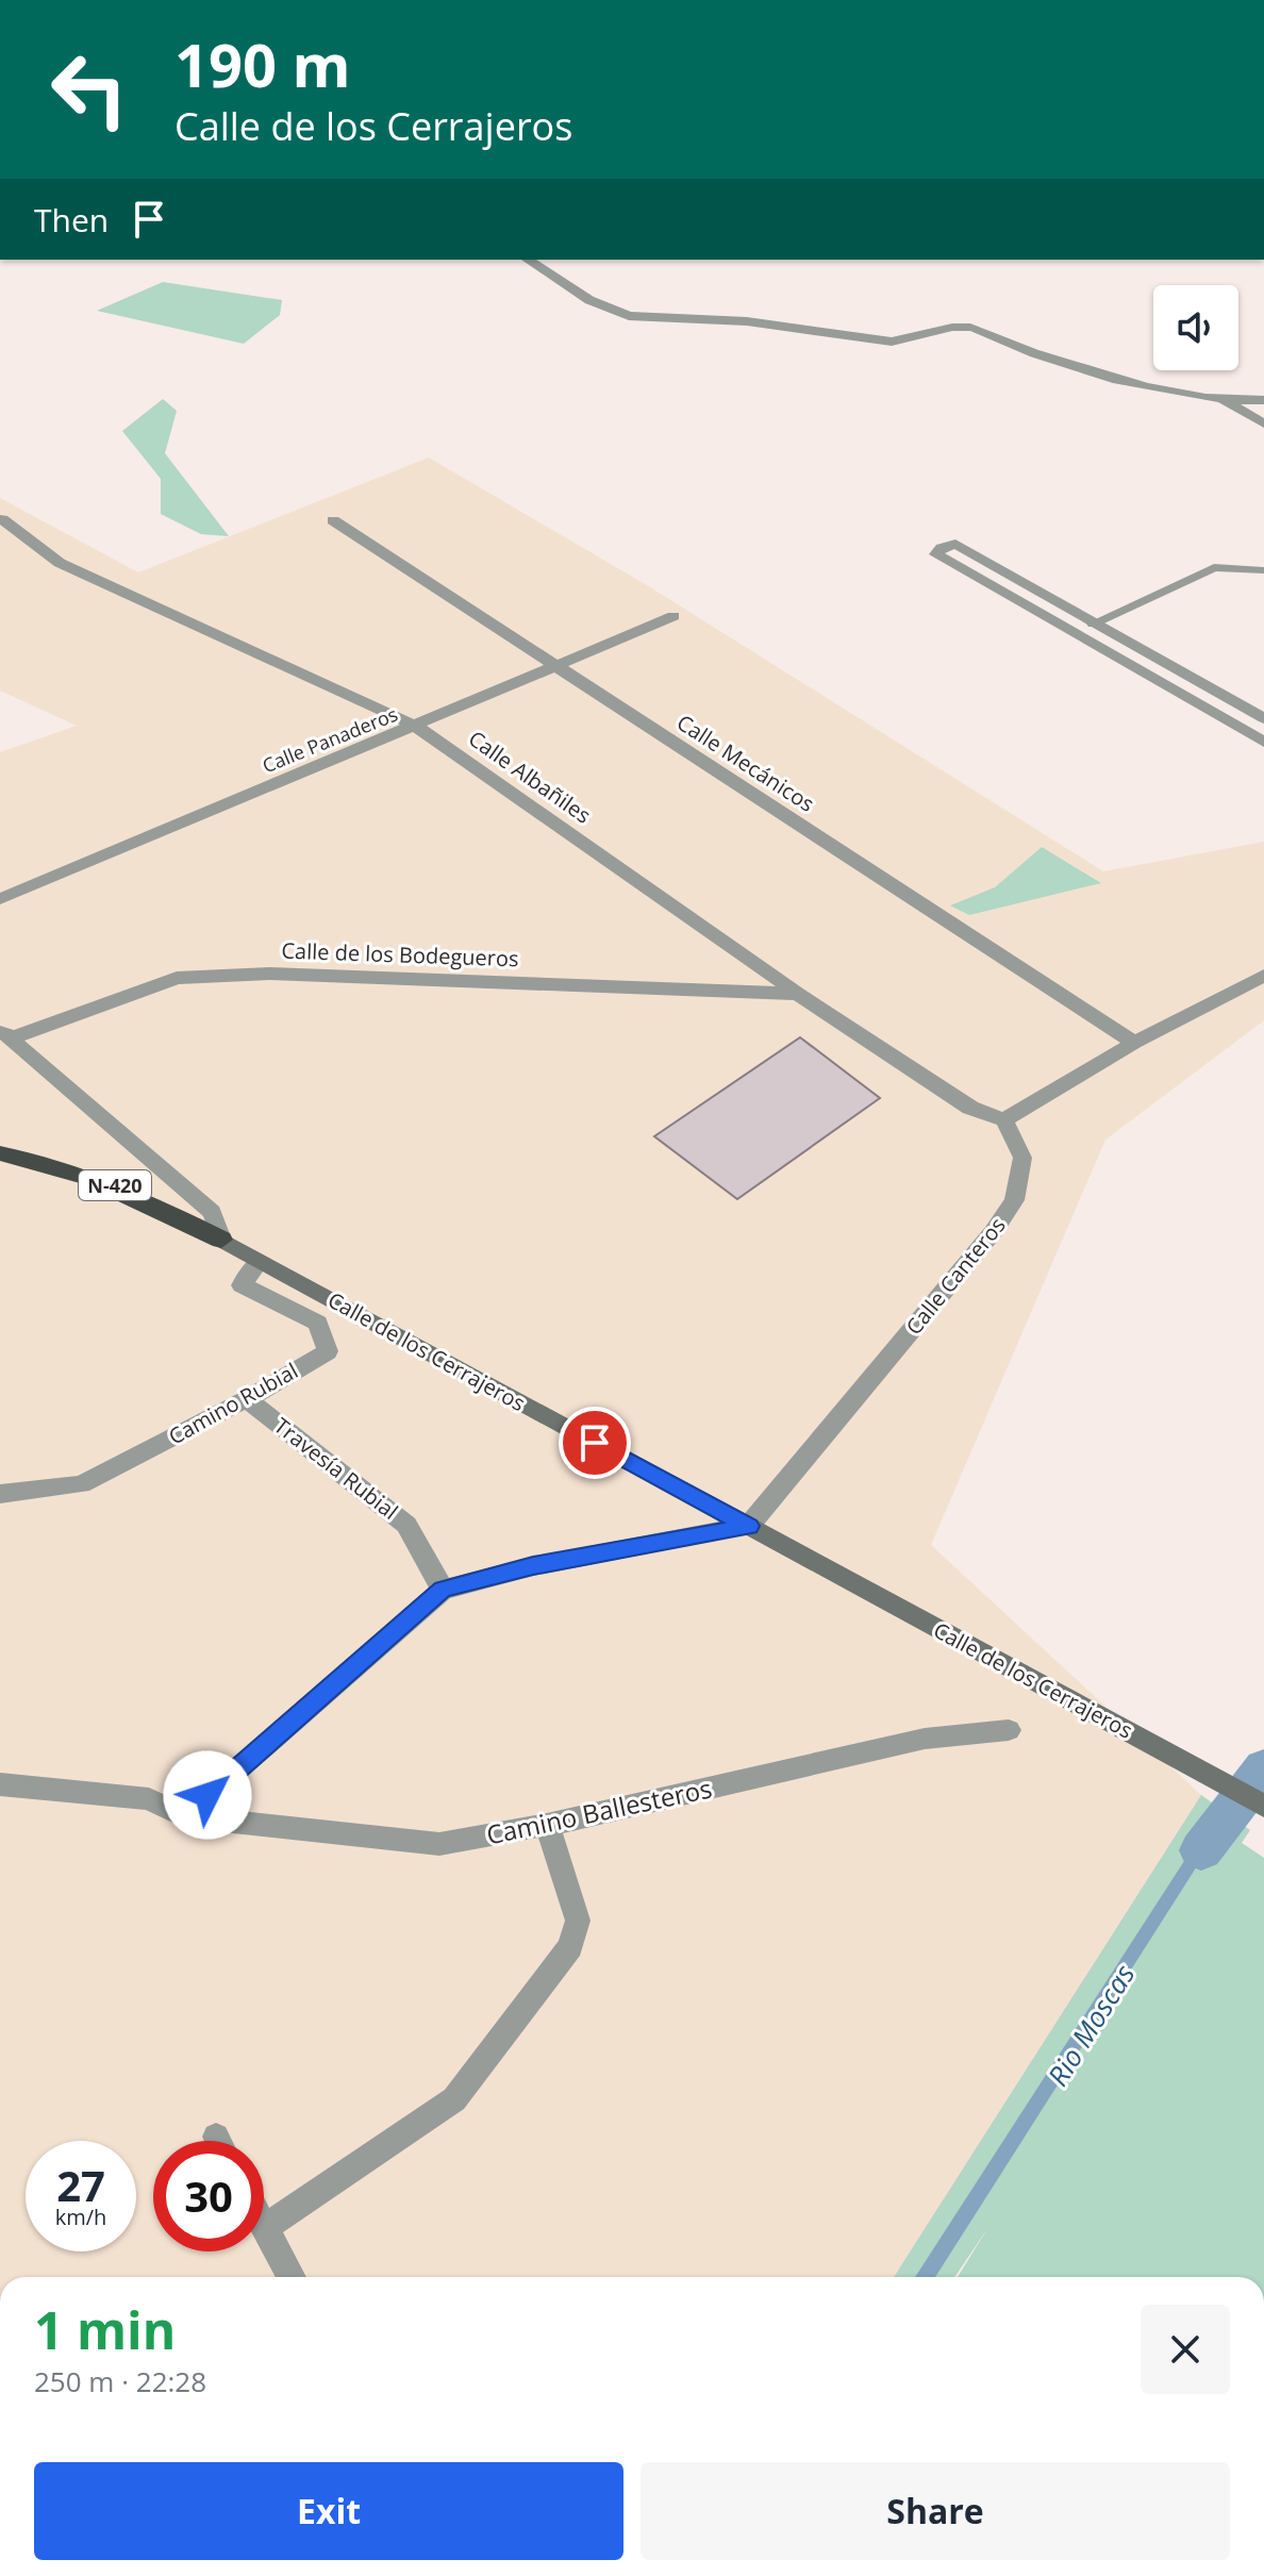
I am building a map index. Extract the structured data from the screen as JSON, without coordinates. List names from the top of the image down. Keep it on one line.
{"streets":{"highway":["N-420"],"main road":["Calle de los Cerrajeros"],"street":["Calle Panaderos","Calle Mecánicos","Calle Albañiles","Calle de los Bodegueros","Calle Canteros","Camino Rubial","Travesía Rubial","Camino Ballesteros"]},"crossings":[["Calle Panaderos","Calle Mecánicos"],["Calle Panaderos","Calle Albañiles"],["Calle Albañiles","Calle de los Bodegueros"],["Calle Albañiles","Calle Canteros"],["N-420","Calle de los Cerrajeros"],["Calle Canteros","Calle de los Cerrajeros"],["Calle de los Cerrajeros","Camino Rubial"],["Camino Rubial","Travesía Rubial"]],"water":["Rio Moscas"],"page":{"turn":["190 m","Calle de los Cerrajeros"],"then":"Then","speed":"27 km/h","limit":"30","heading":["1 min","250 m · 22:28"],"buttons":["Exit","Share"]}}
